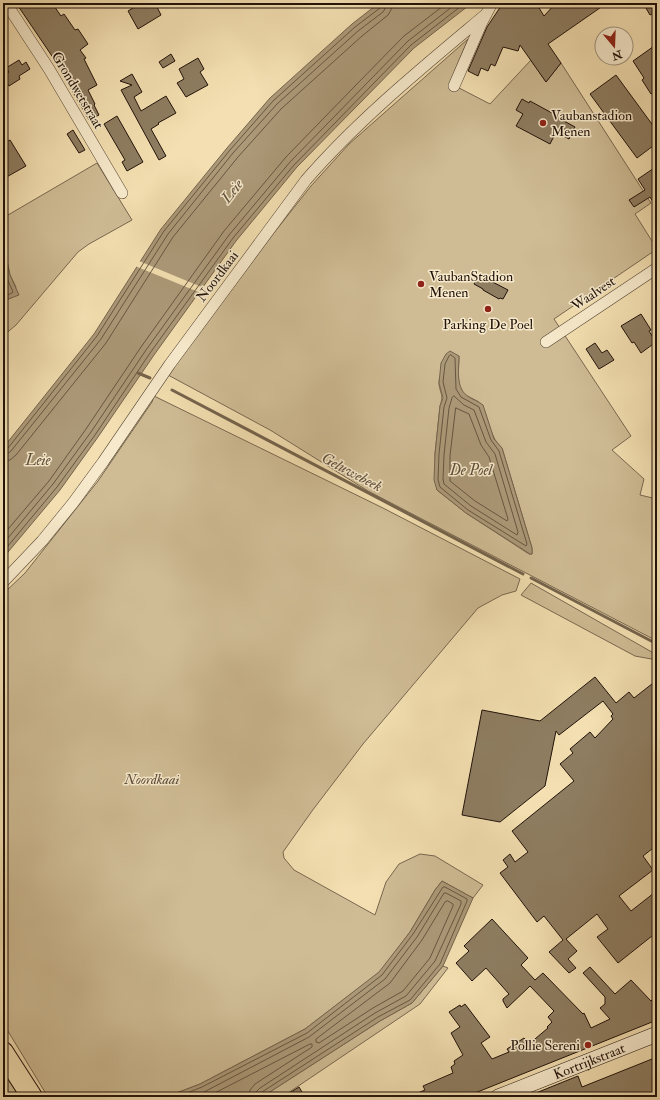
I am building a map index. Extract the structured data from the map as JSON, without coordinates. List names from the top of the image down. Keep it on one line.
{"streets":{"street":["Grondwetstraat","Noordkaai","Waalvest","Kortrijkstraat"]},"water":["Leie","De Poel","Geluwebeek"],"parks":["Noordkaai"],"places":["Vaubanstadion Menen","VaubanStadion Menen","Parking De Poel","Pollie Sereni"],"north":"bottom"}
